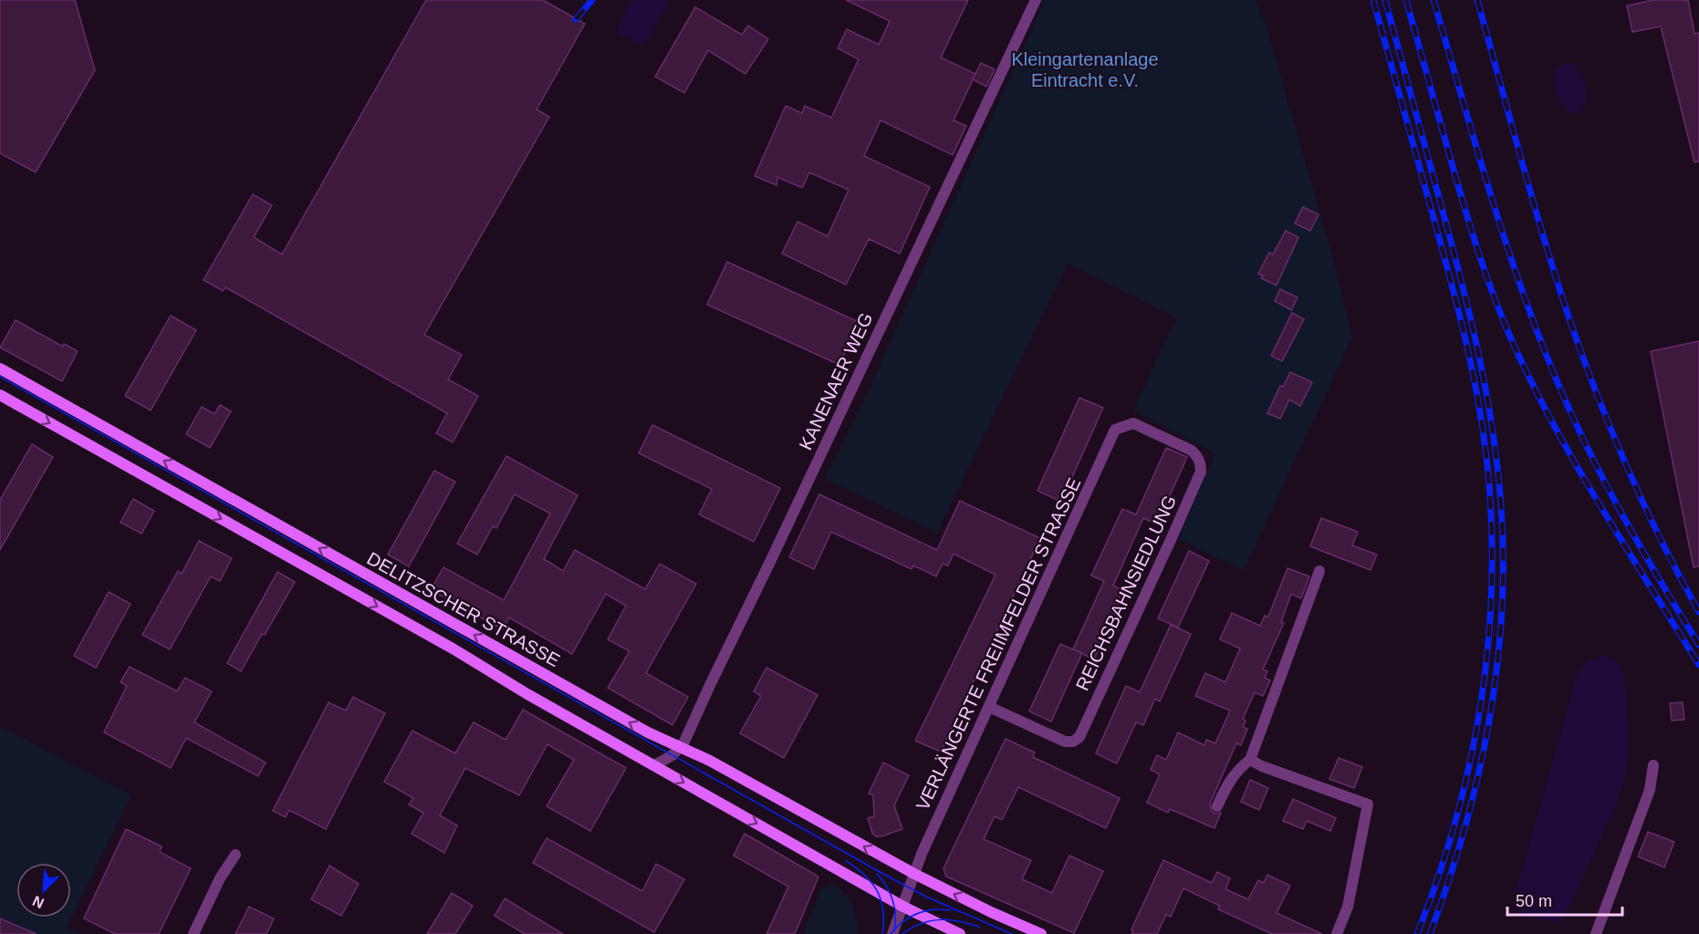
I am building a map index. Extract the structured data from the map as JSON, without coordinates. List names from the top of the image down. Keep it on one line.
{"streets":{"main road":["DELITZSCHER STRASSE"],"street":["KANENAER WEG","REICHSBAHNSIEDLUNG","VERLÄNGERTE FREIIMFELDER STRASSE"]},"crossings":[["KANENAER WEG","DELITZSCHER STRASSE"],["REICHSBAHNSIEDLUNG","VERLÄNGERTE FREIIMFELDER STRASSE"],["DELITZSCHER STRASSE","VERLÄNGERTE FREIIMFELDER STRASSE"]],"parks":["Kleingartenanlage Eintracht e.V."],"scale_bar":"50 m","north":"bottom left"}
